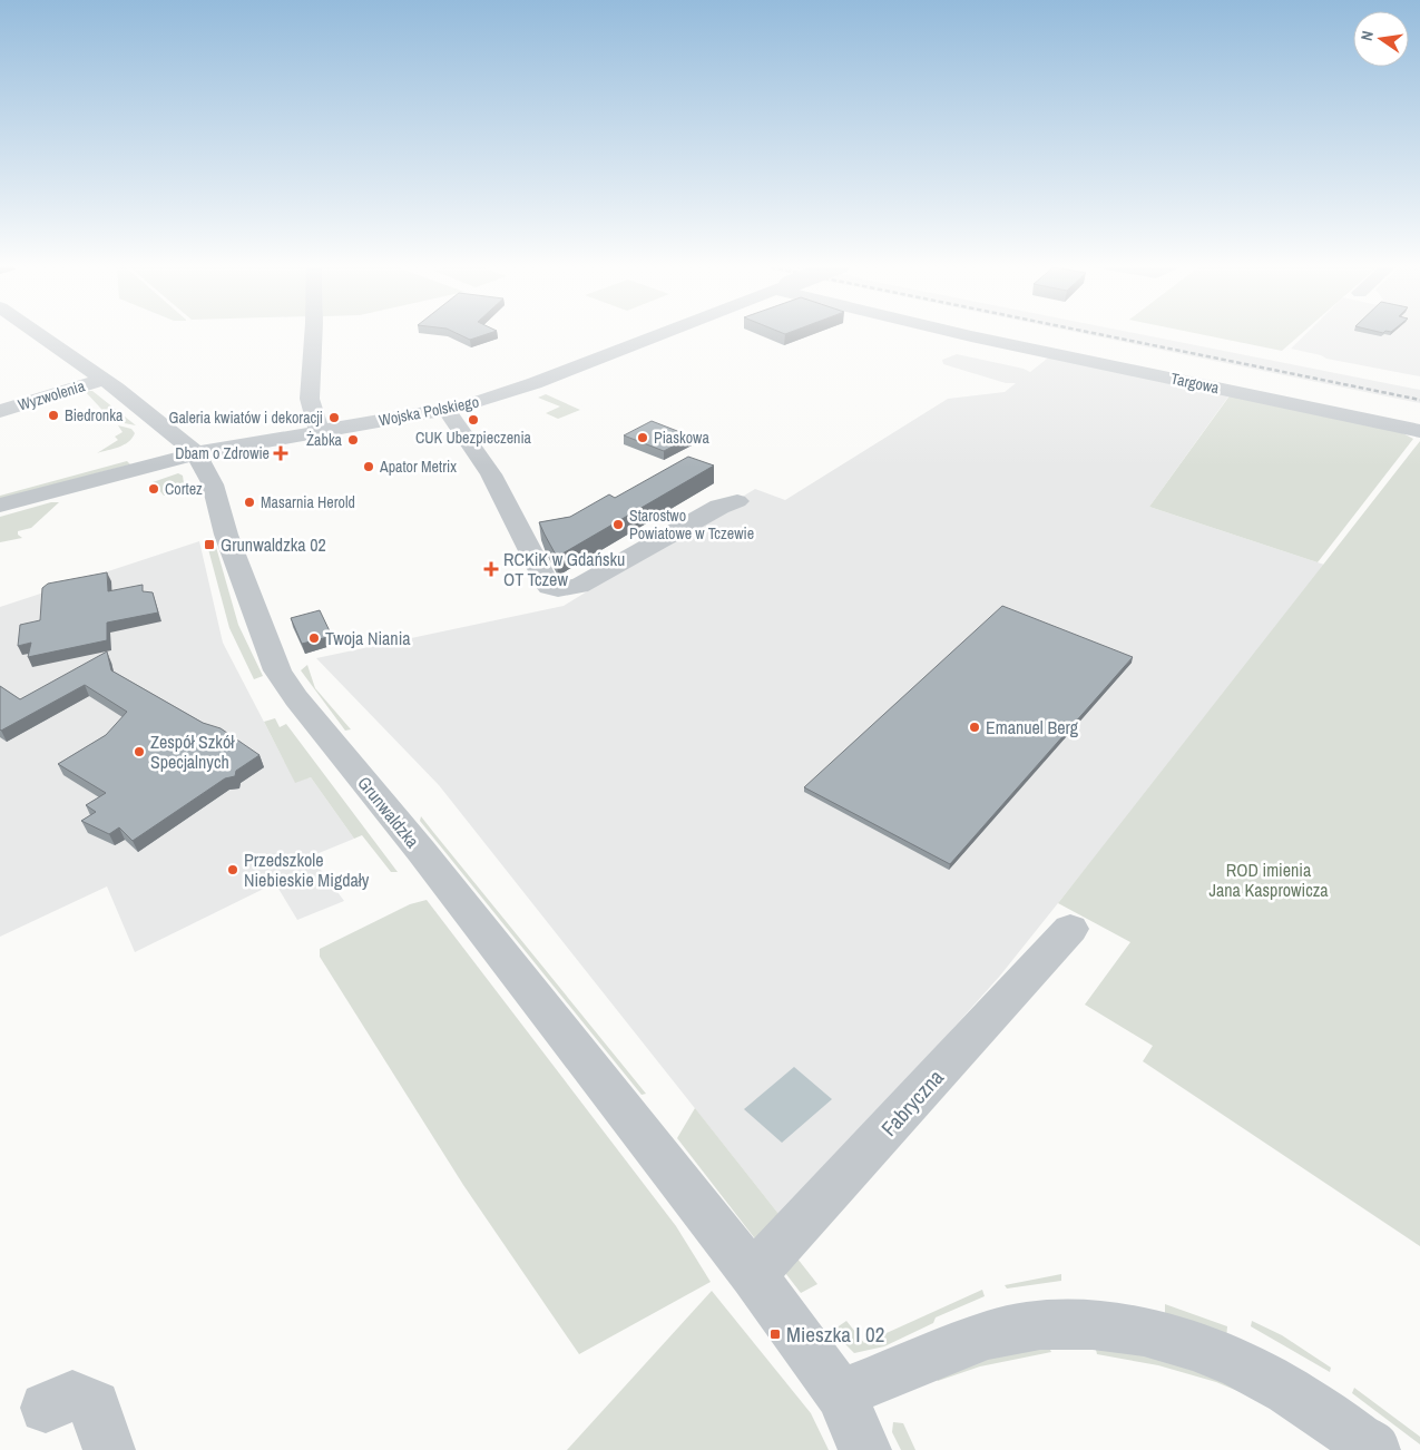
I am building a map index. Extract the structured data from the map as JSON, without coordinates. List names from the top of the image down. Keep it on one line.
{"streets":{"street":["Targowa","Wyzwolenia","Wojska Polskiego","Grunwaldzka","Fabryczna"]},"crossings":[["Wyzwolenia","Grunwaldzka"],["Wojska Polskiego","Grunwaldzka"],["Grunwaldzka","Fabryczna"]],"parks":["ROD imienia Jana Kasprowicza"],"places":{"other":["Biedronka","Galeria kwiatów i dekoracji","CUK Ubezpieczenia","Piaskowa","Żabka","Apator Metrix","Cortez","Masarnia Herold","Starostwo Powiatowe w Tczewie","Twoja Niania","Emanuel Berg","Zespół Szkół Specjalnych","Przedszkole Niebieskie Migdały"],"health":["Dbam o Zdrowie","RCKiK w Gdańsku OT Tczew"],"transit":["Grunwaldzka 02","Mieszka I 02"]},"north":"left"}
